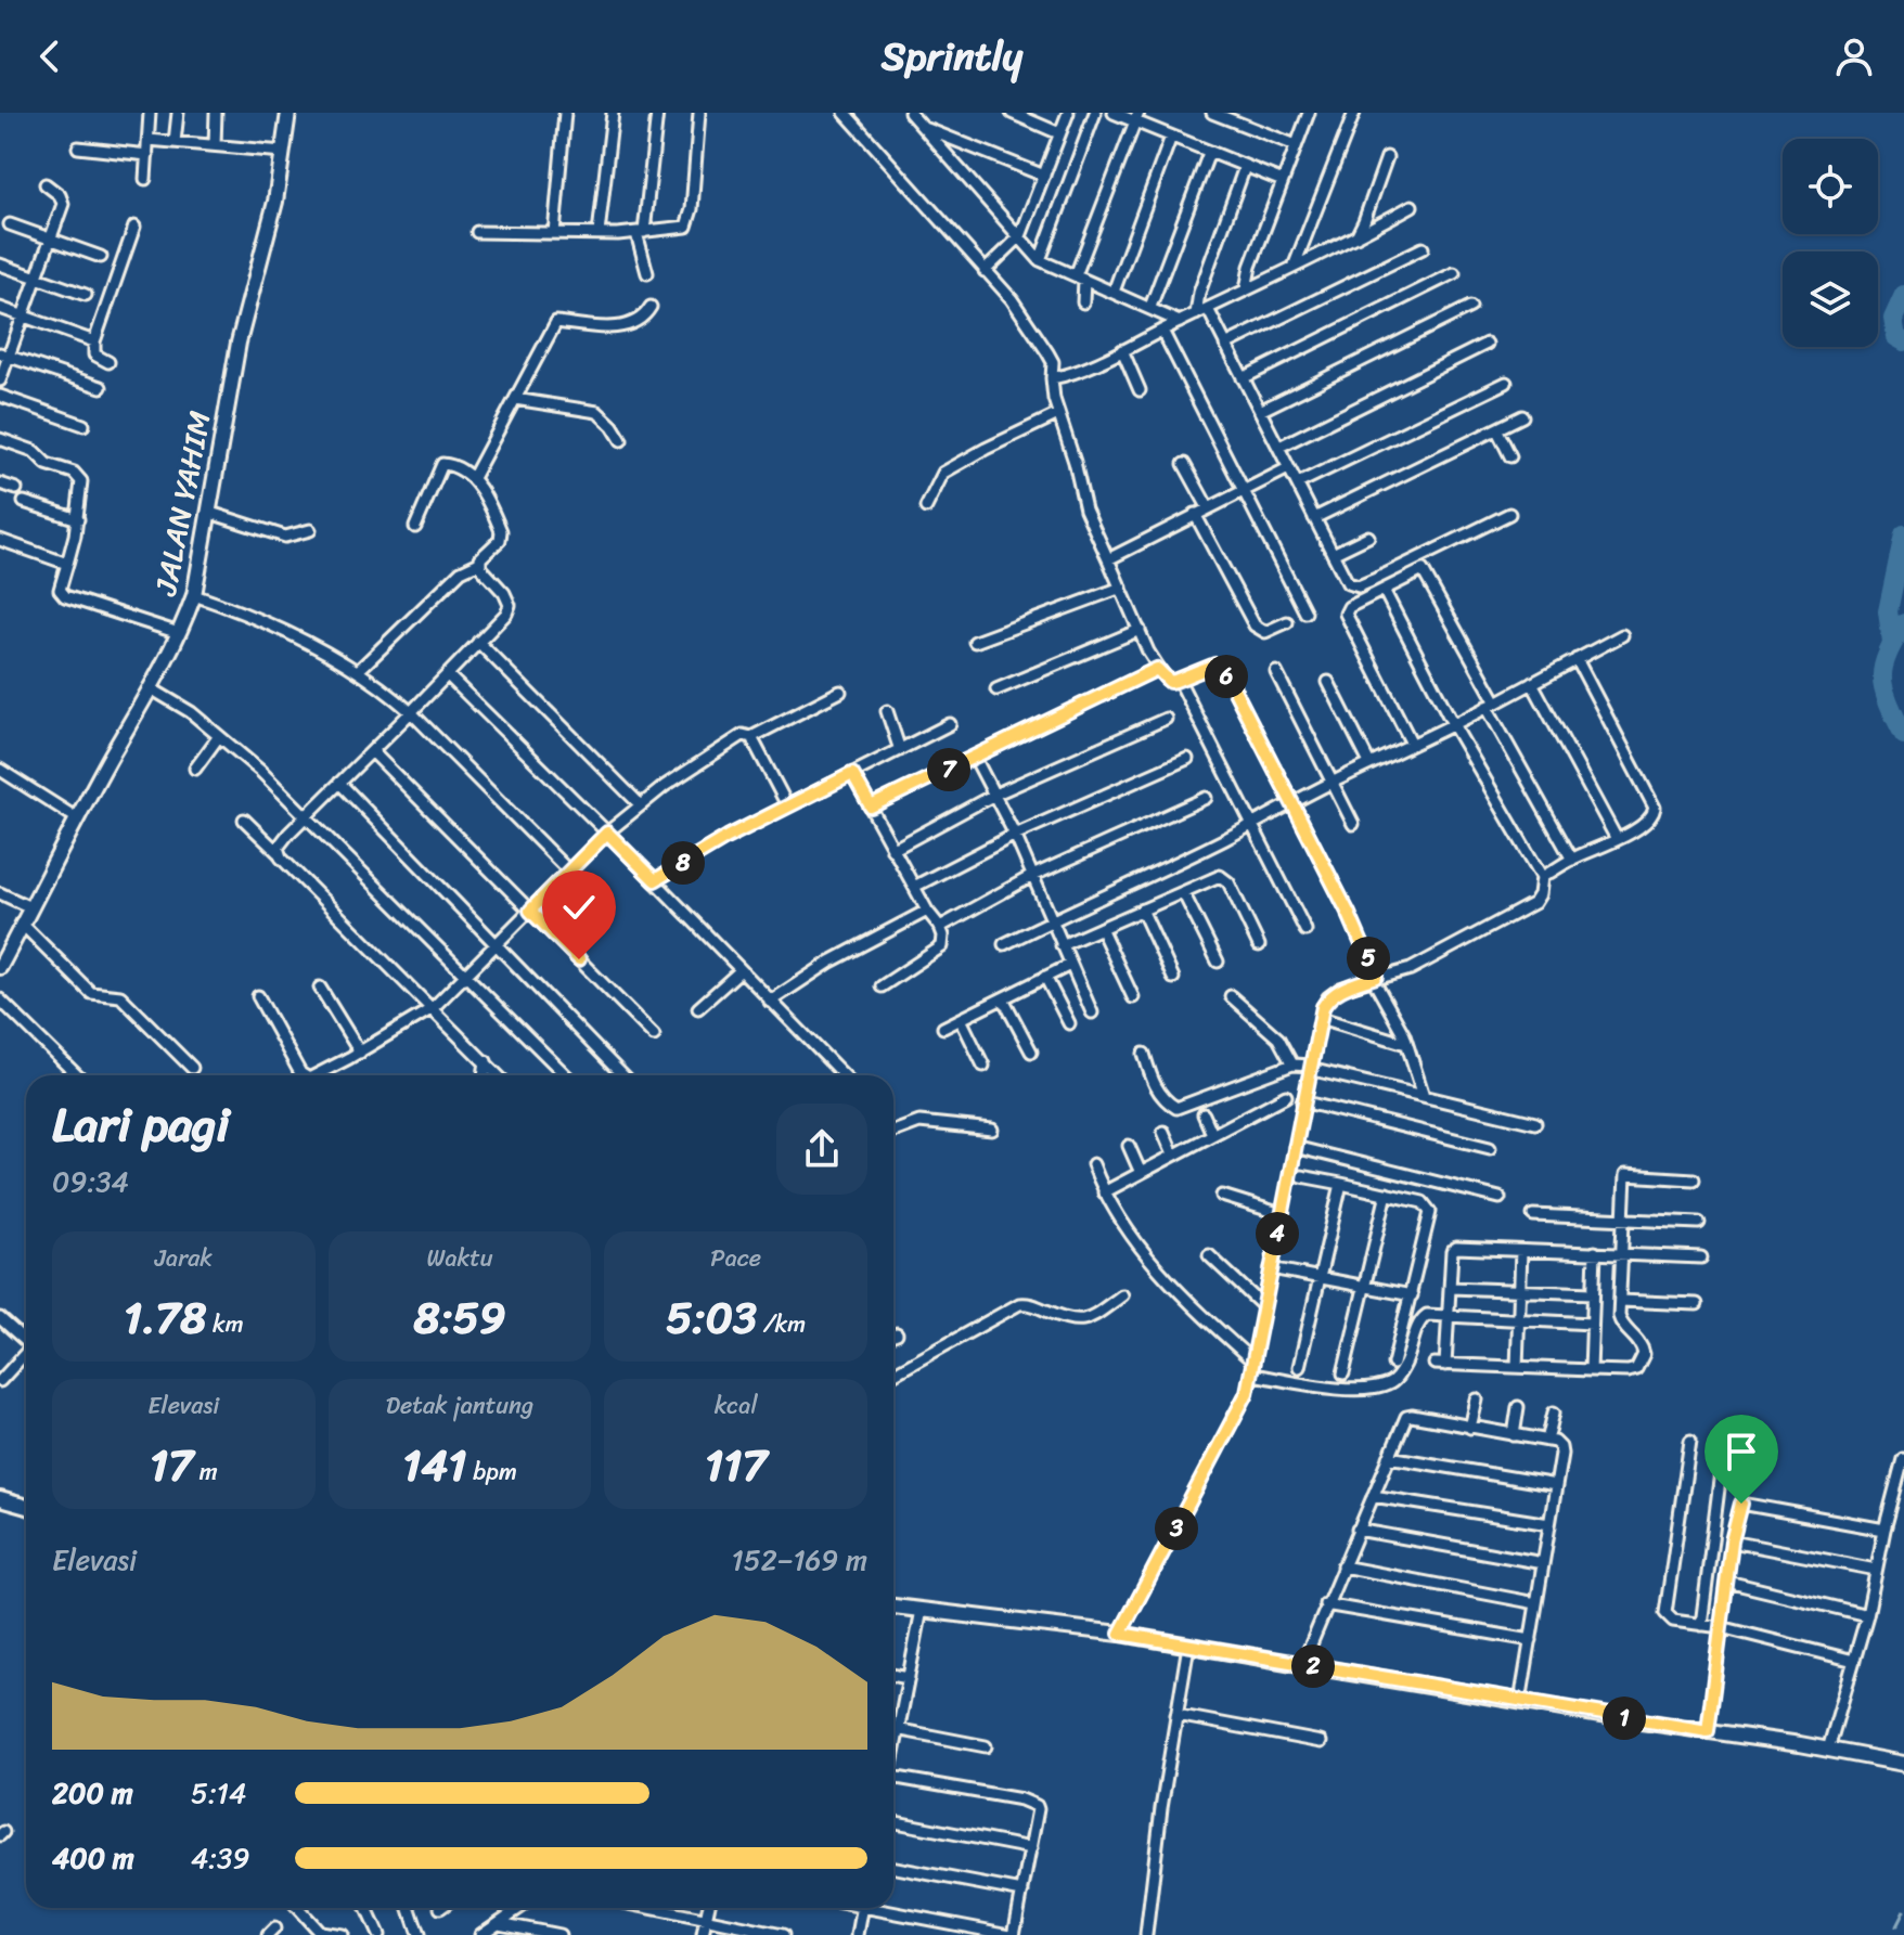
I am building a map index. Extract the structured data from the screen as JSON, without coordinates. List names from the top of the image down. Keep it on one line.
{"streets":{"street":["JALAN YAHIM"]},"page":{"header":"Sprintly","pins":["6","7","8","5","4","3","2","1"],"heading":["Lari pagi","09:34"],"stats":[["Jarak","1.78 km"],["Waktu","8:59"],["Pace","5:03 /km"],["Elevasi","17 m"],["Detak jantung","141 bpm"],["kcal","117"]],"chart":["Elevasi","152–169 m"],"list":[{"name":"200 m","note":"5:14"},{"name":"400 m","note":"4:39"}]}}
